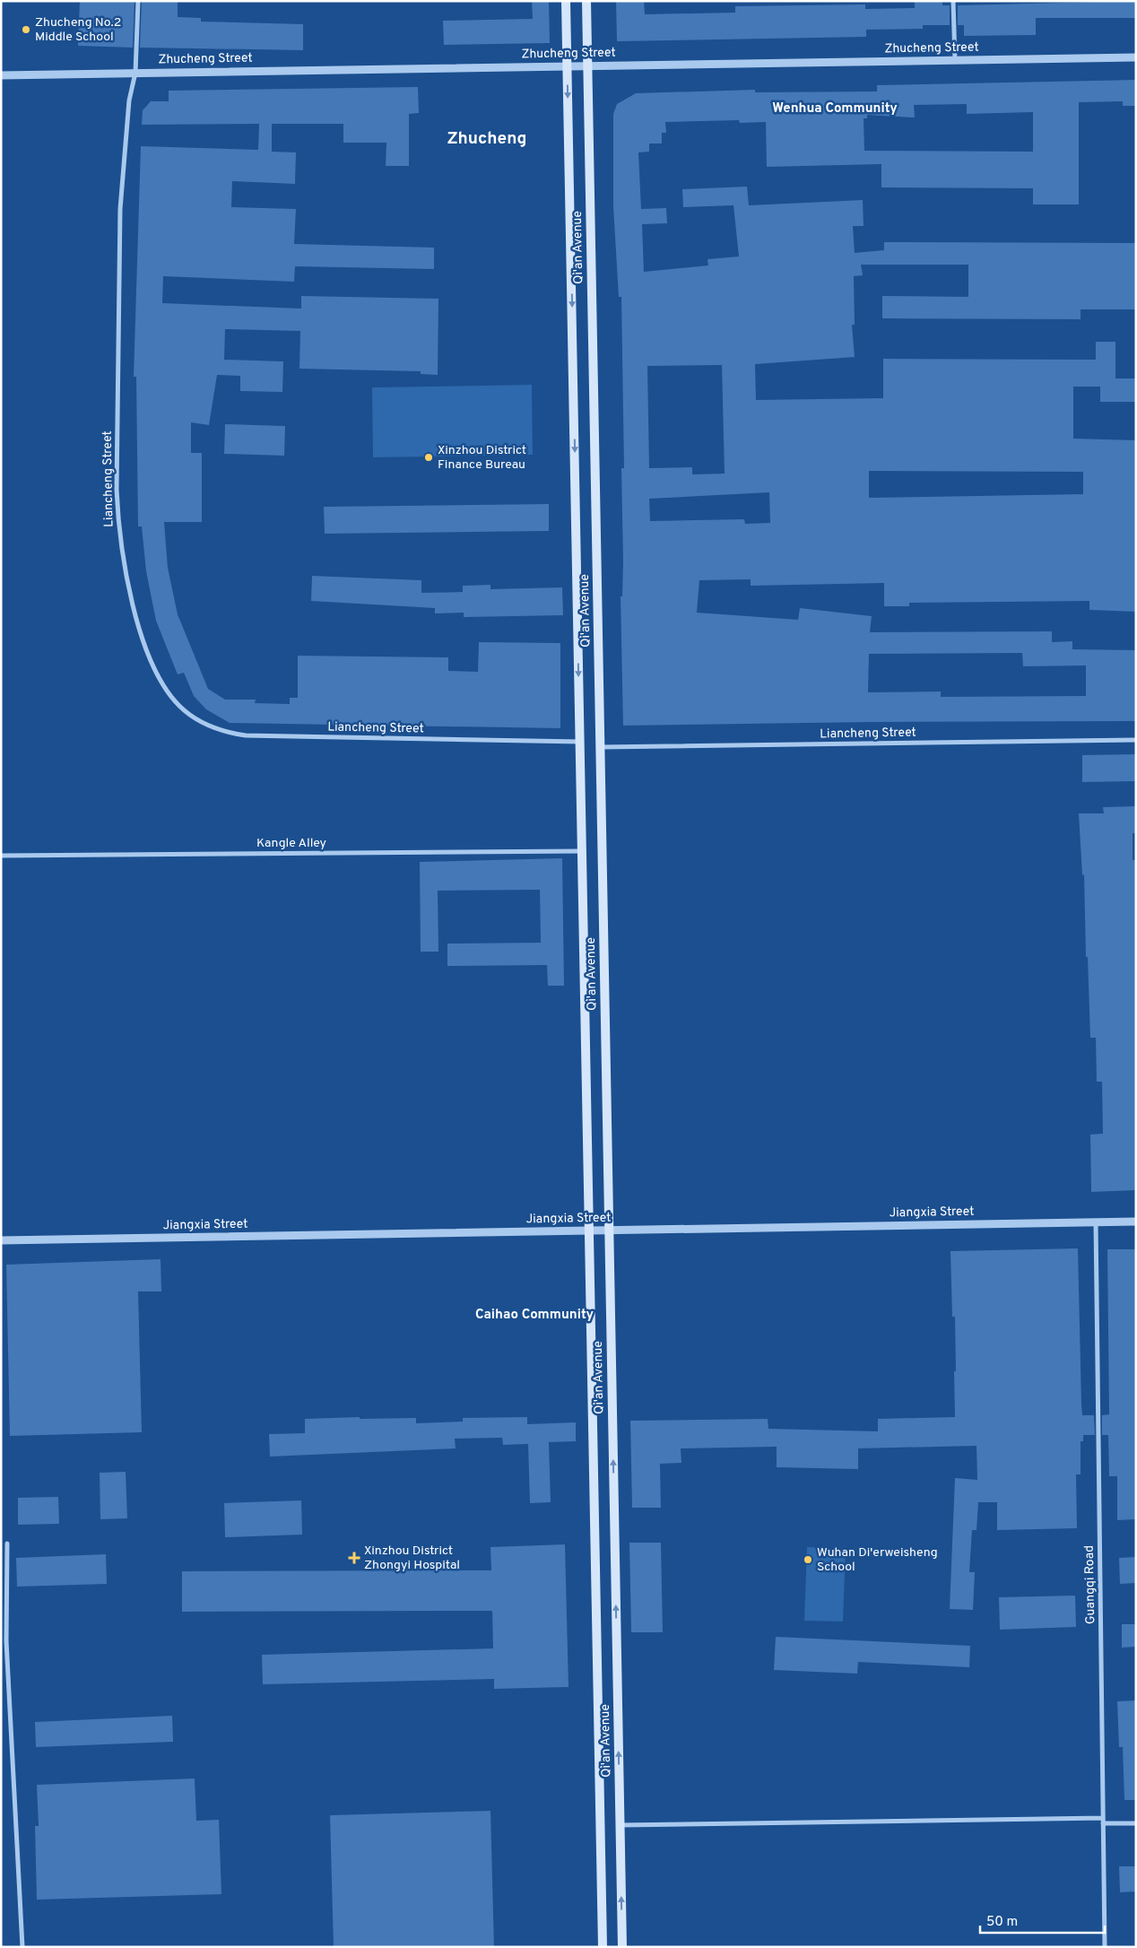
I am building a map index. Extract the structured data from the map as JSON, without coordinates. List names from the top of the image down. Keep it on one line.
{"streets":{"main road":["Qi'an Avenue"],"street":["Zhucheng Street","Liancheng Street","Kangle Alley","Jiangxia Street","Guangqi Road"]},"crossings":[["Zhucheng Street","Qi'an Avenue"],["Zhucheng Street","Liancheng Street"],["Qi'an Avenue","Liancheng Street"],["Qi'an Avenue","Kangle Alley"],["Qi'an Avenue","Jiangxia Street"],["Jiangxia Street","Guangqi Road"]],"districts":["Wenhua Community","Zhucheng","Caihao Community"],"places":{"other":["Zhucheng No.2 Middle School","Xinzhou District Finance Bureau","Wuhan Di'erweisheng School"],"health":["Xinzhou District Zhongyi Hospital"]},"scale_bar":"50 m"}
